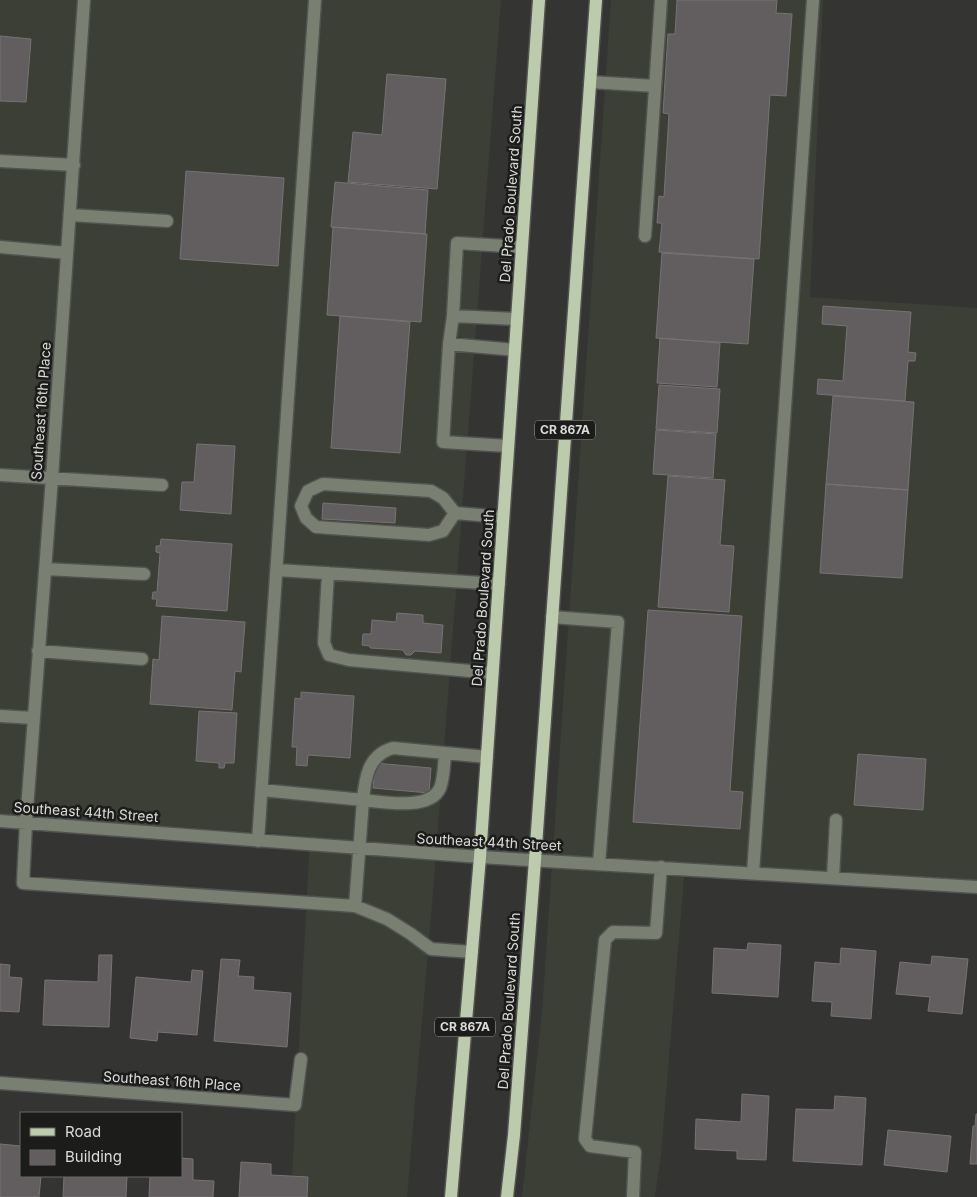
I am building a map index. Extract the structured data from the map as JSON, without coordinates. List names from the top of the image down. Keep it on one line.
{"streets":{"main road":["Del Prado Boulevard South","CR 867A"],"street":["Southeast 16th Place","Southeast 44th Street"]},"crossings":[["Del Prado Boulevard South","Southeast 44th Street"],["Southeast 16th Place","Southeast 44th Street"]],"legend":["Road","Building"]}
